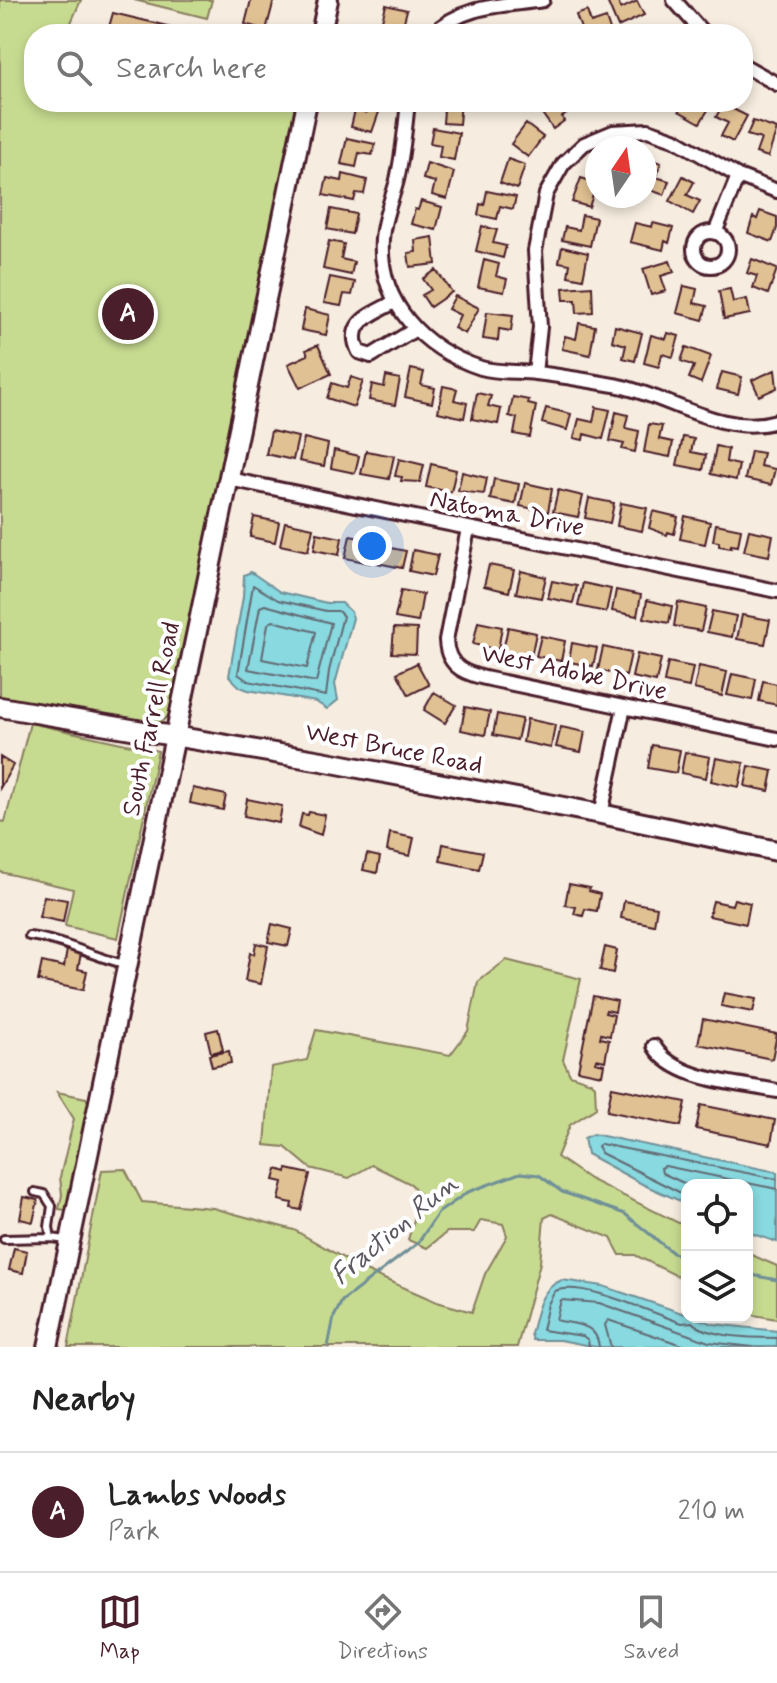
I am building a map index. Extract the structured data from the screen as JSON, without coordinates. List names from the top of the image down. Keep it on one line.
{"streets":{"street":["Natoma Drive","West Adobe Drive","South Farrell Road","West Bruce Road"]},"crossings":[["Natoma Drive","West Adobe Drive"],["Natoma Drive","South Farrell Road"],["South Farrell Road","West Bruce Road"]],"water":["Fraction Run"],"north":"top","page":{"search":"Search here","pins":"A","heading":"Nearby","list":[{"mark":"A","name":"Lambs Woods","note":"Park","value":"210 m"}],"nav":["Map","Directions","Saved"]}}
